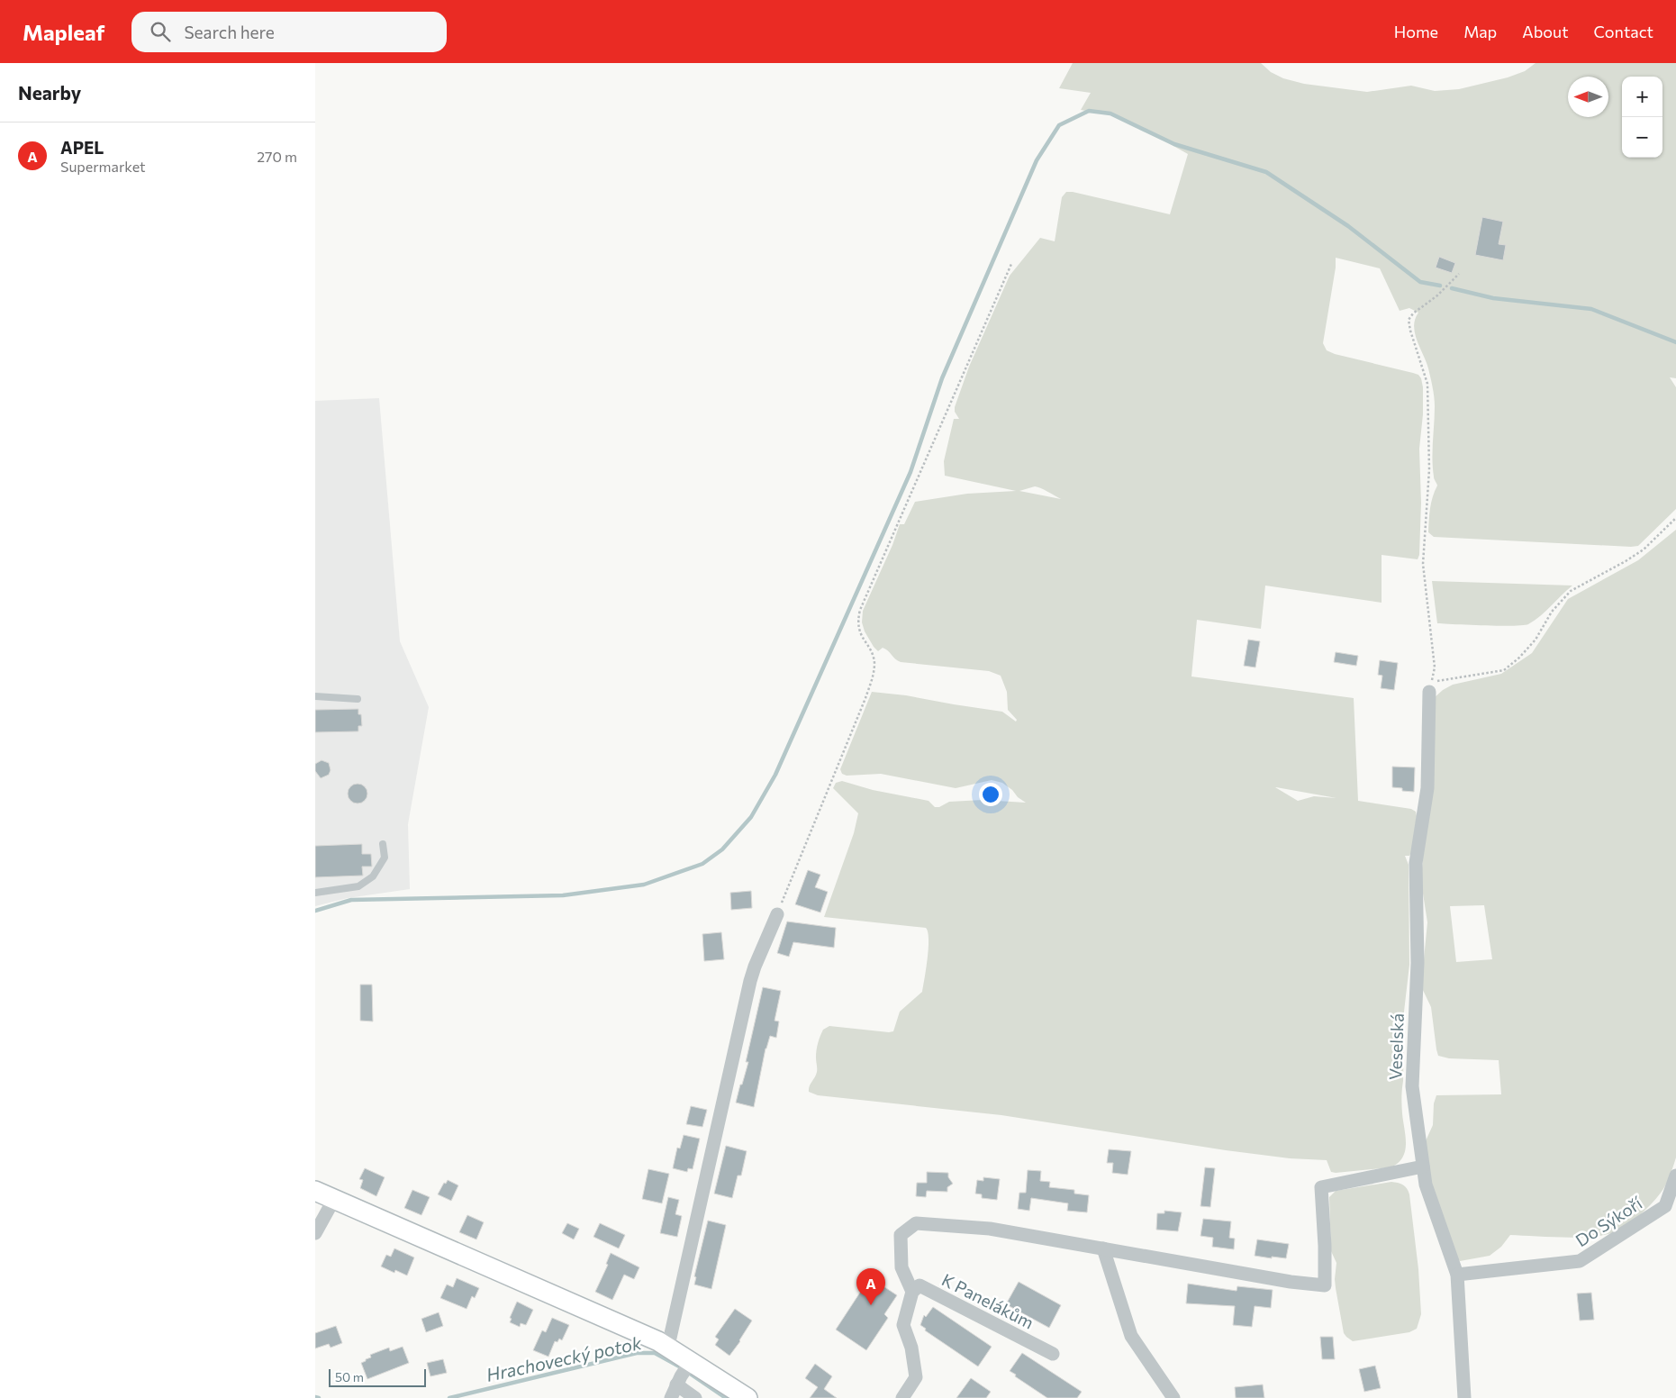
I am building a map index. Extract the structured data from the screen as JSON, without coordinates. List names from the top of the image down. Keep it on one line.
{"streets":{"street":["Veselská","Do Sýkoří","K Panelákům"]},"crossings":[["Veselská","Do Sýkoří"]],"water":["Hrachovecký potok"],"scale_bar":"50 m","north":"left","page":{"header":"Mapleaf","search":"Search here","nav":["Home","Map","About","Contact"],"heading":"Nearby","map_buttons":["+","−"],"list":[{"mark":"A","name":"APEL","note":"Supermarket","value":"270 m"}],"pins":"A","scale":"50 m"}}
